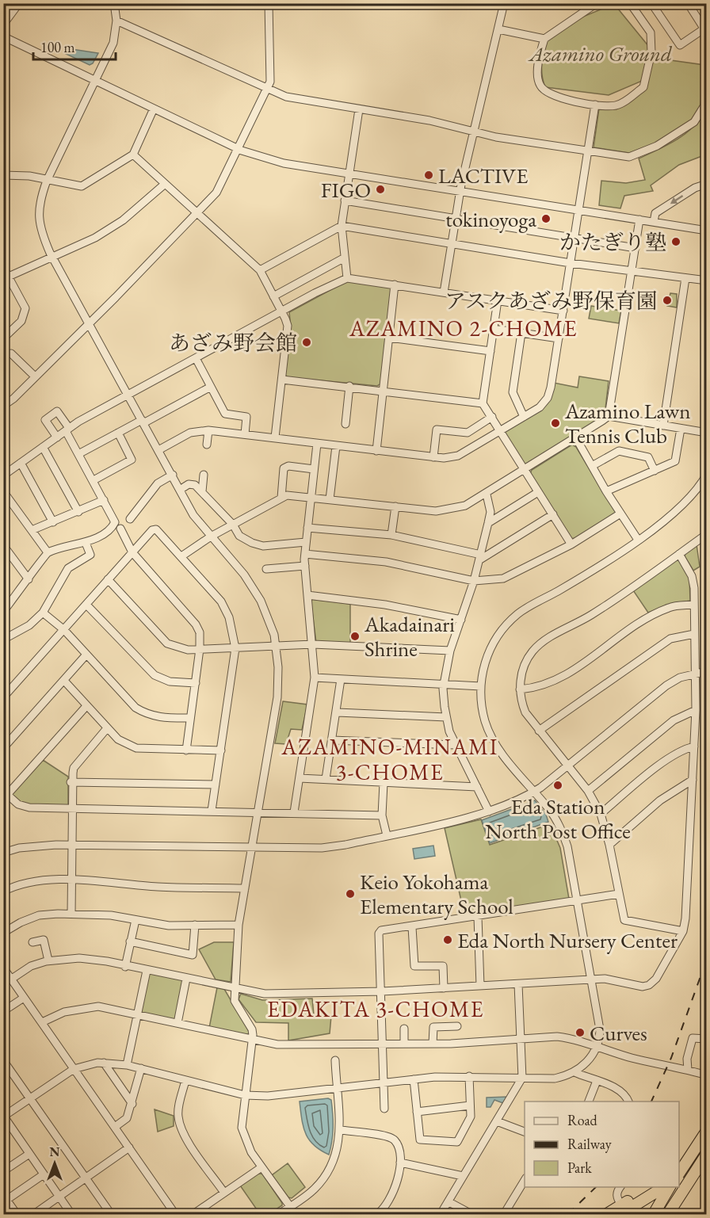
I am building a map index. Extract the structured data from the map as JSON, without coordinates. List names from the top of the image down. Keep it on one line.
{"districts":["AZAMINO 2-CHOME","AZAMINO-MINAMI 3-CHOME","EDAKITA 3-CHOME"],"parks":["Azamino Ground"],"places":["LACTIVE","FIGO","tokinoyoga","かたぎり塾","アスクあざみ野保育園","あざみ野会館","Azamino Lawn Tennis Club","Akadainari Shrine","Eda Station North Post Office","Keio Yokohama Elementary School","Eda North Nursery Center","Curves"],"legend":["Road","Railway","Park"],"scale_bar":"100 m","north":"top"}
